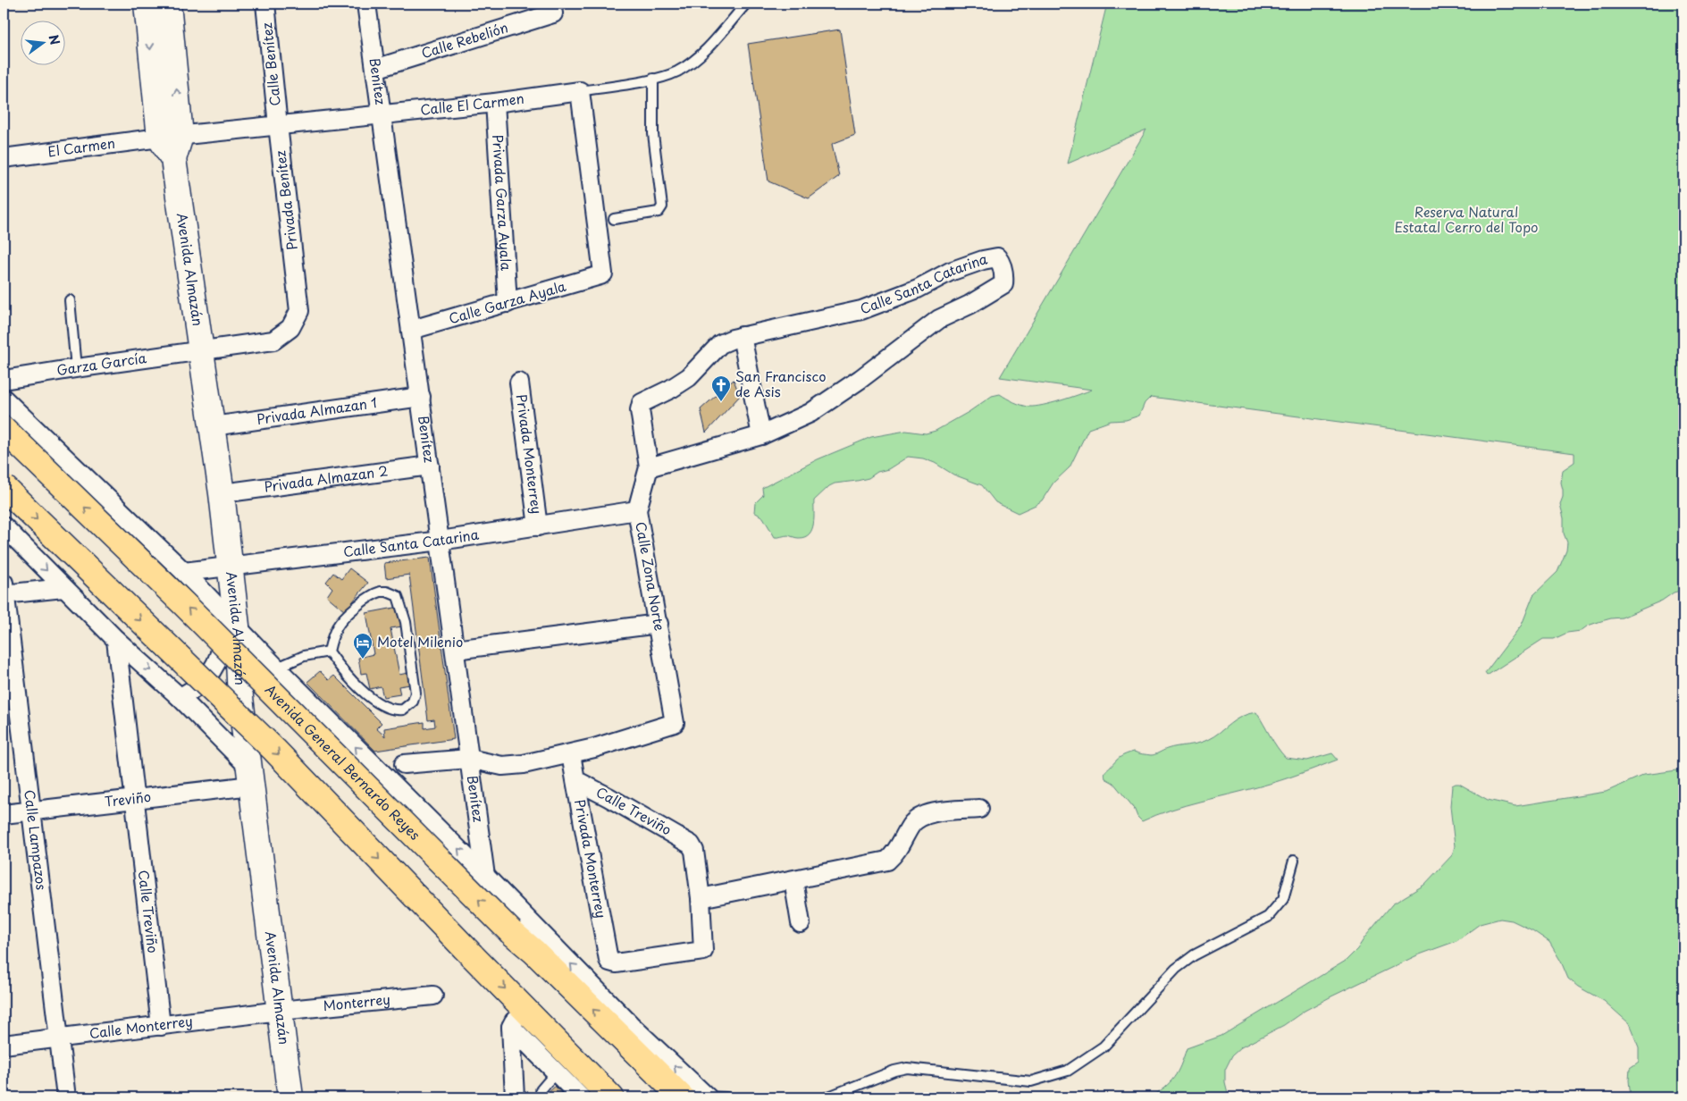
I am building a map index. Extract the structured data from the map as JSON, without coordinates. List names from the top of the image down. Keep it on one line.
{"streets":{"main road":["Avenida Almazán","Avenida General Bernardo Reyes"],"street":["Calle Rebelión","Calle Benítez","Benítez","Calle El Carmen","El Carmen","Privada Benítez","Privada Garza Ayala","Calle Santa Catarina","Calle Garza Ayala","Garza García","Privada Almazan 1","Privada Monterrey","Privada Almazan 2","Calle Zona Norte","Treviño","Calle Treviño","Calle Lampazos","Monterrey","Calle Monterrey"]},"crossings":[["Calle Rebelión","Benítez"],["Calle Benítez","Calle El Carmen"],["Calle Benítez","Privada Benítez"],["Benítez","Calle El Carmen"],["Benítez","Calle Santa Catarina"],["Benítez","Calle Garza Ayala"],["Benítez","Privada Almazan 1"],["Benítez","Privada Almazan 2"],["Calle El Carmen","El Carmen"],["Calle El Carmen","Privada Benítez"],["Calle El Carmen","Privada Garza Ayala"],["Calle El Carmen","Avenida Almazán"],["Calle El Carmen","Calle Garza Ayala"],["El Carmen","Avenida Almazán"],["Privada Benítez","Avenida Almazán"],["Privada Benítez","Garza García"],["Privada Garza Ayala","Calle Garza Ayala"],["Avenida Almazán","Calle Santa Catarina"],["Avenida Almazán","Garza García"],["Avenida Almazán","Privada Almazan 1"],["Avenida Almazán","Privada Almazan 2"],["Avenida Almazán","Treviño"],["Avenida Almazán","Monterrey"],["Avenida Almazán","Calle Monterrey"],["Calle Santa Catarina","Privada Monterrey"],["Calle Santa Catarina","Calle Zona Norte"],["Privada Monterrey","Calle Zona Norte"],["Privada Monterrey","Calle Treviño"],["Treviño","Calle Treviño"],["Treviño","Calle Lampazos"],["Calle Treviño","Calle Monterrey"],["Calle Lampazos","Calle Monterrey"],["Monterrey","Calle Monterrey"]],"parks":["Reserva Natural Estatal Cerro del Topo"],"places":{"church":["San Francisco de Asis"],"hotel":["Motel Milenio"]},"north":"right"}
